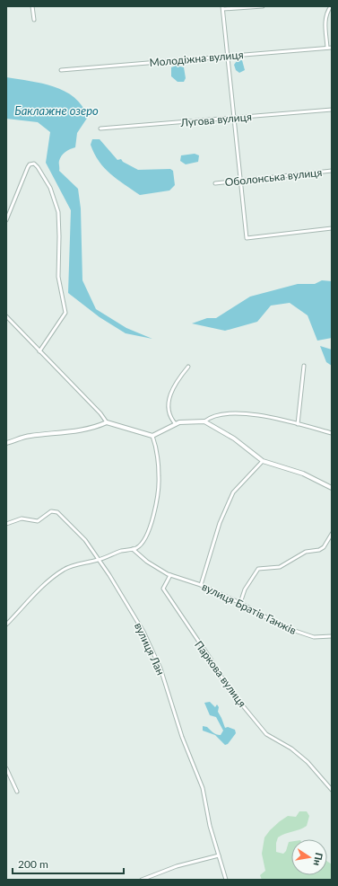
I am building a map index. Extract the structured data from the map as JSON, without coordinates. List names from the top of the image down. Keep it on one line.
{"streets":{"street":["Молодіжна вулиця","Лугова вулиця","Оболонська вулиця","вулиця Братів Ганжів","вулиця Лан","Паркова вулиця"]},"crossings":[["вулиця Братів Ганжів","Паркова вулиця"]],"water":["Баклажне озеро"],"scale_bar":"200 m","north":"right"}
